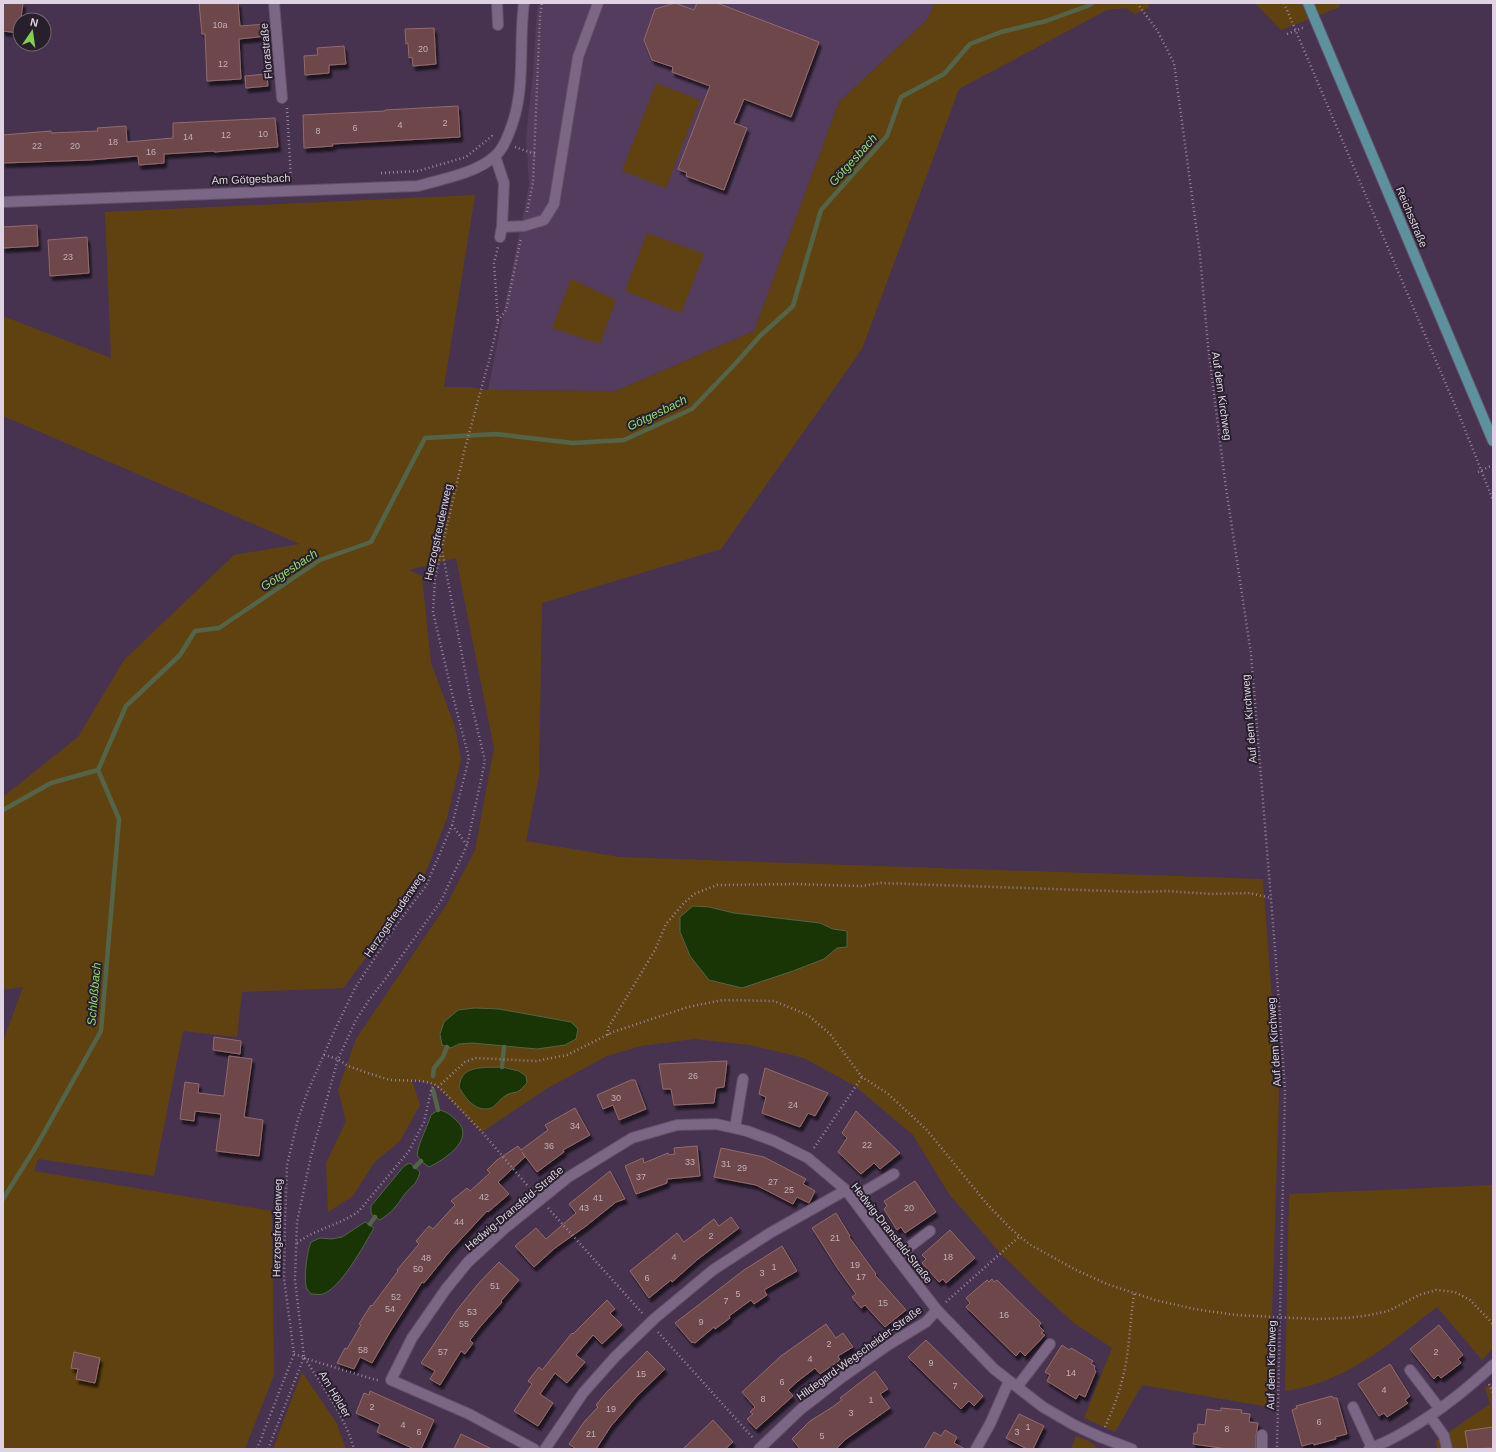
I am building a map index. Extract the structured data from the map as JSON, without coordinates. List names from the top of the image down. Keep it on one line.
{"streets":{"main road":["Reichsstraße"],"street":["Florastraße","Am Götgesbach","Hedwig-Dransfeld-Straße","Hildegard-Wegscheider-Straße"],"path":["Auf dem Kirchweg","Herzogsfreudenweg","Am Hölder"]},"crossings":[["Hedwig-Dransfeld-Straße","Hildegard-Wegscheider-Straße"]],"water":["Götgesbach","Schloßbach"],"house_numbers":["10a","20","12","2","4","6","8","10","12","14","18","22","20","16","23","26","30","24","34","22","36","33","31","29","37","27","25","42","41","43","20","44","2","21","4","18","48","19","1","50","3","17","6","51","5","52","7","15","54","53","16","9","55","2","58","57","2","4","9","14","15","6","7","4","8","1","2","19","3","6","4","1","8","6","3","21","5"],"north":"top"}
